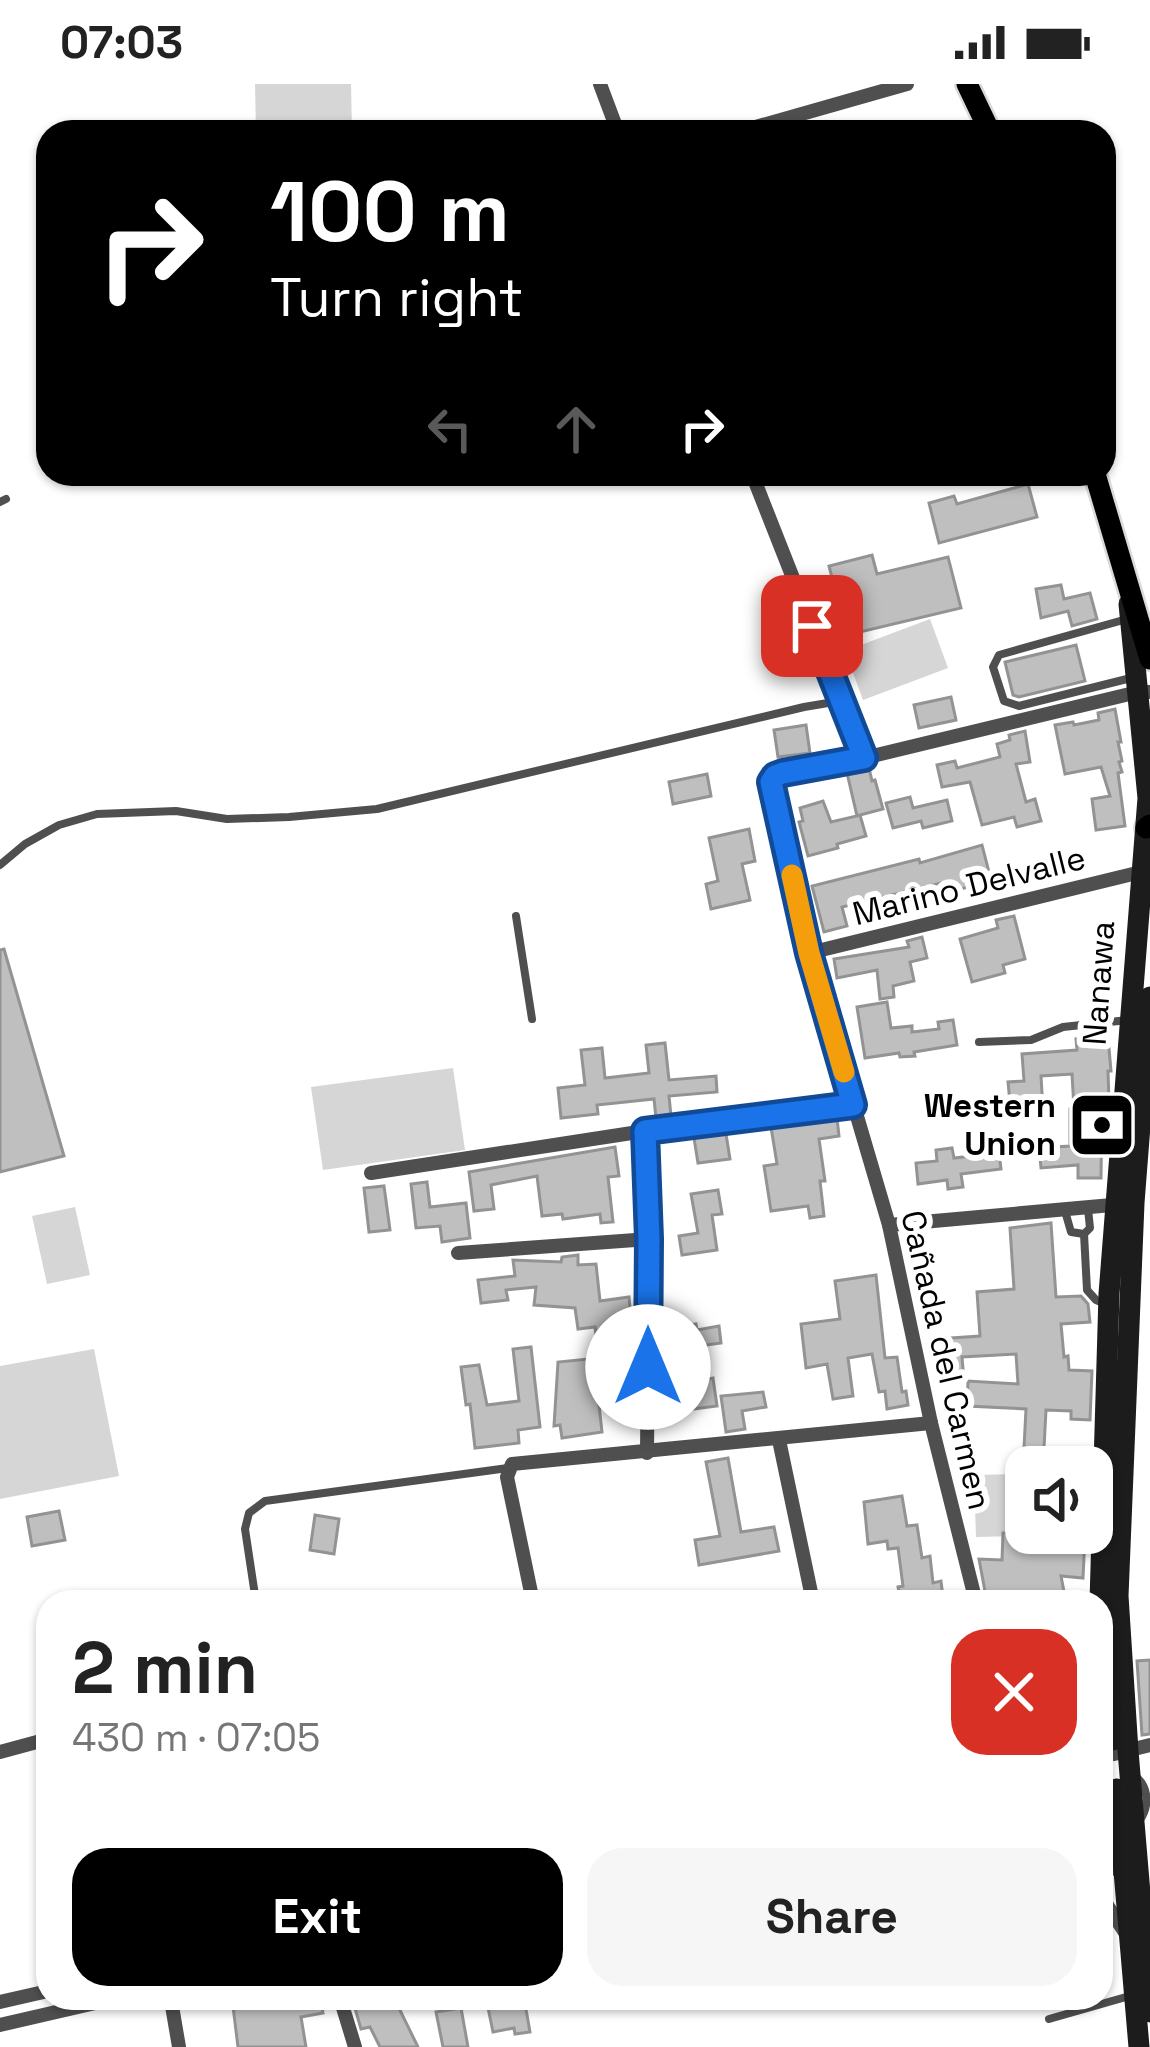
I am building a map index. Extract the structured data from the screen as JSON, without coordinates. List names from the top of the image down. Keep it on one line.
{"streets":{"main road":["Nanawa"],"street":["Marino Delvalle","Cañada del Carmen"]},"crossings":[["Marino Delvalle","Nanawa"],["Marino Delvalle","Cañada del Carmen"]],"places":{"bank":["Western Union"]},"page":{"status":"07:03","turn":["100 m","Turn right"],"heading":["2 min","430 m · 07:05"],"buttons":["Exit","Share"]}}
